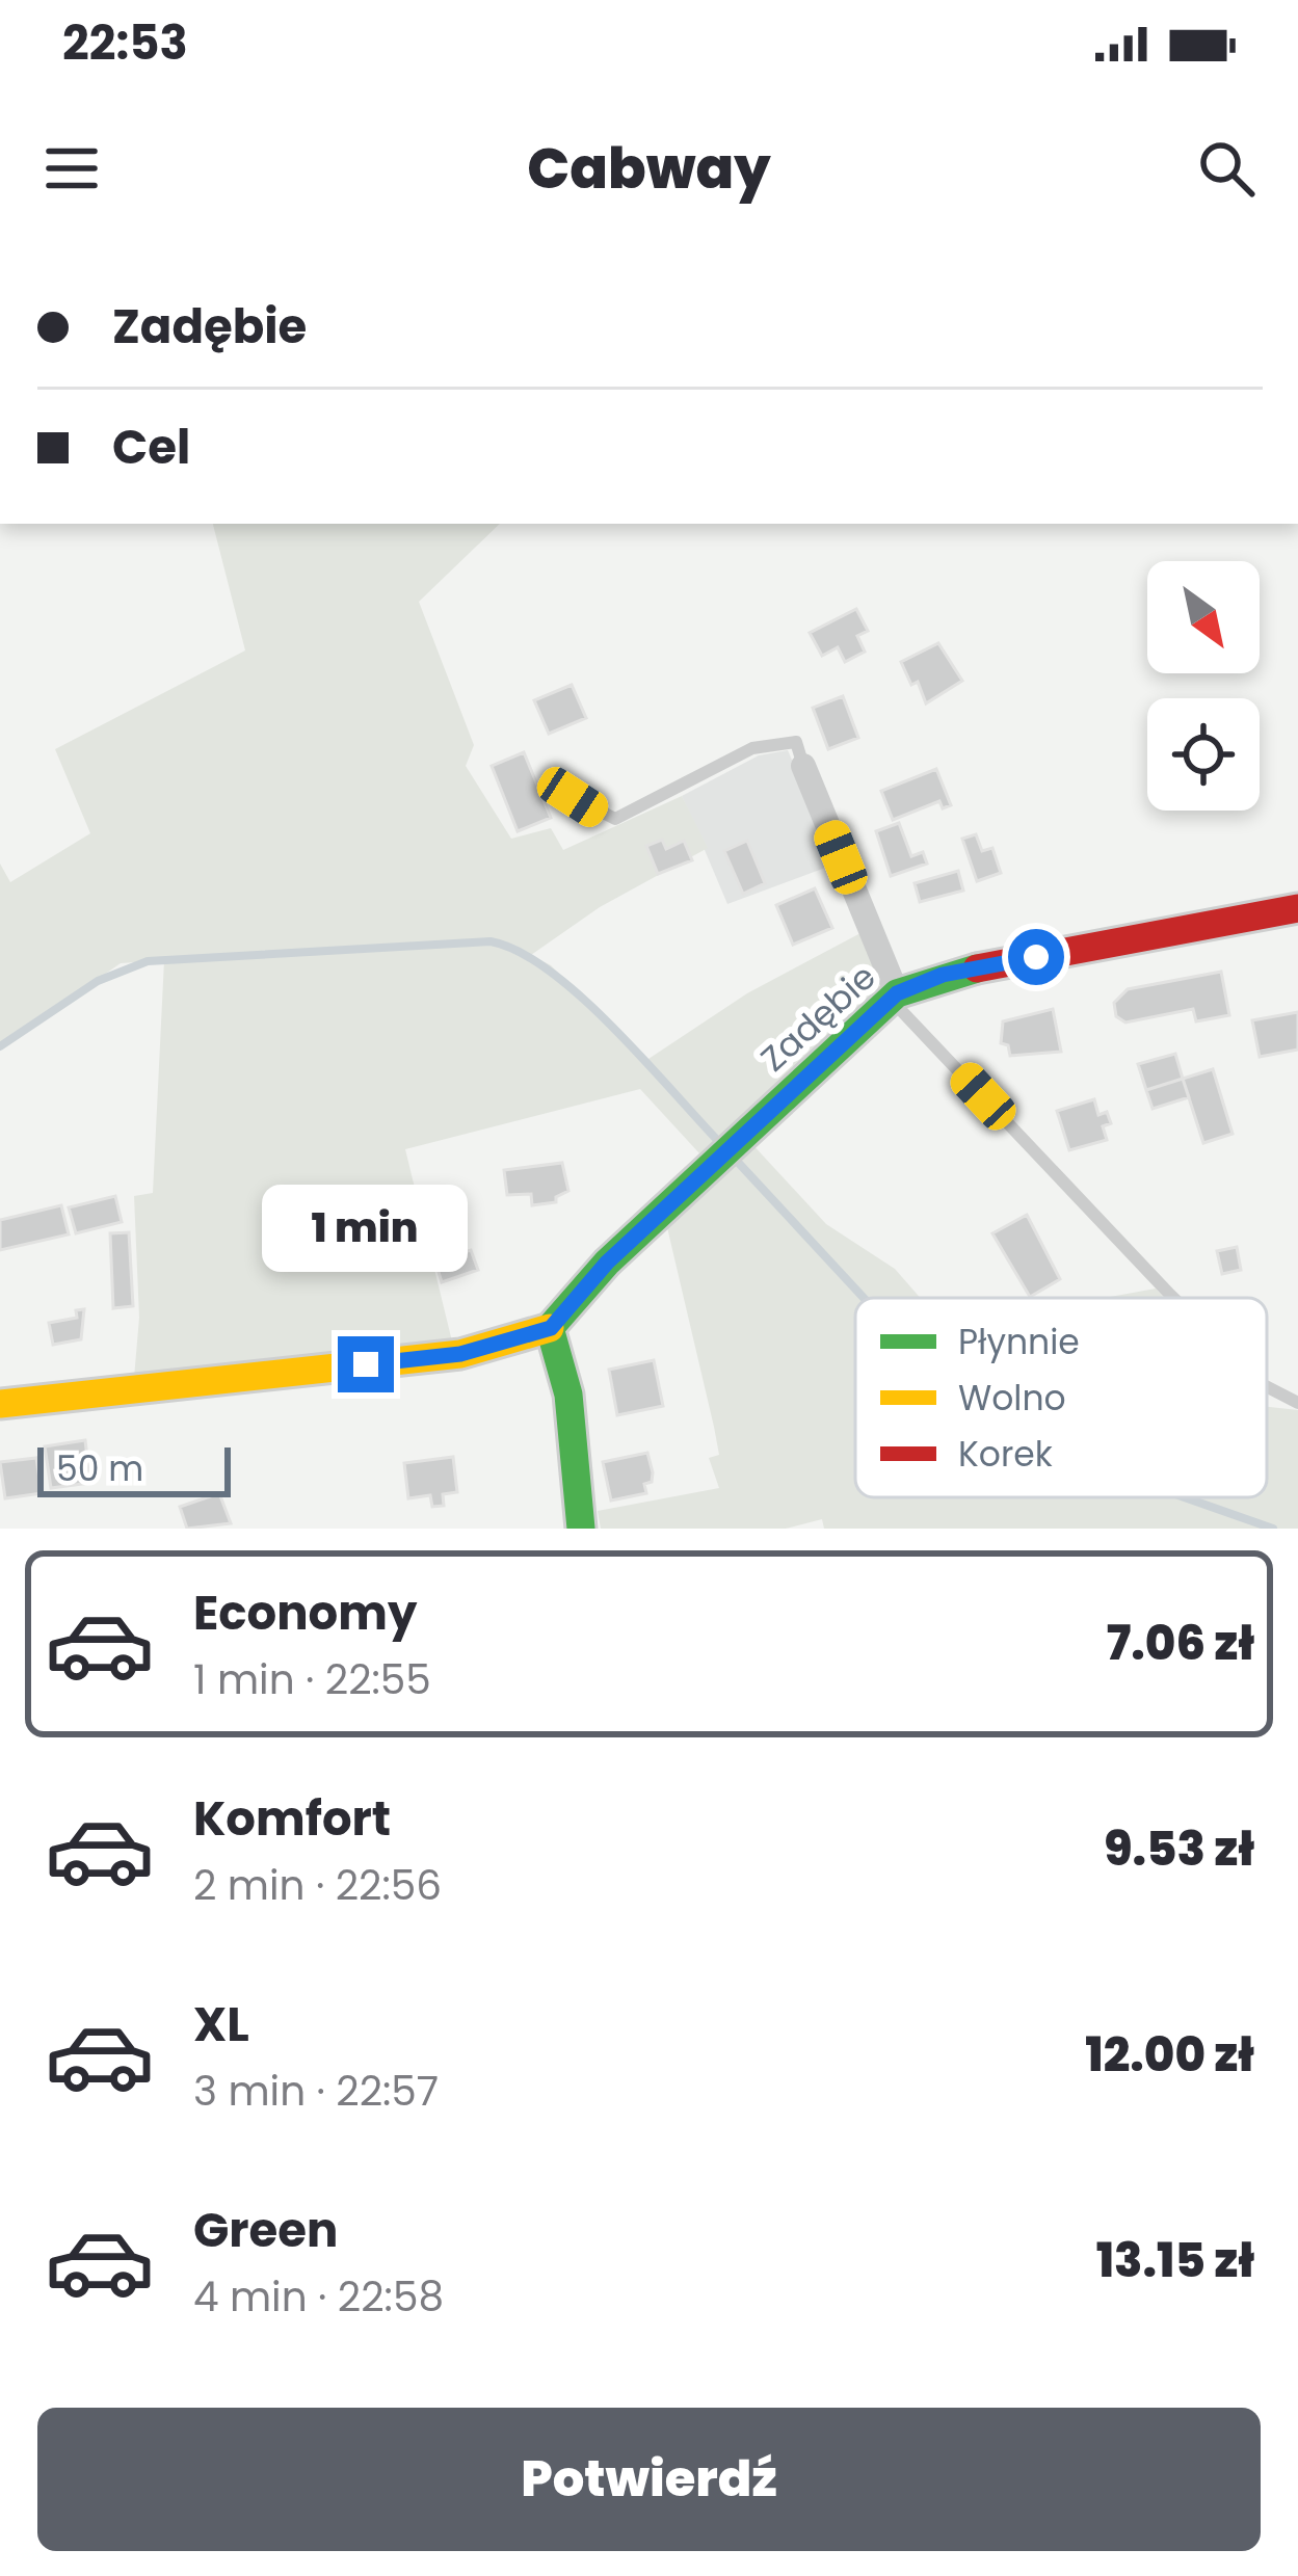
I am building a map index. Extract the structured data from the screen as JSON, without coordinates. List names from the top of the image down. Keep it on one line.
{"streets":{"street":["Zadębie"]},"legend":["Płynnie","Wolno","Korek"],"scale_bar":"50 m","north":"bottom right","page":{"status":"22:53","header":"Cabway","banner":["Zadębie","Cel"],"bubble":"1 min","scale":"50 m","list":[{"name":"Economy","note":"1 min · 22:55","value":"7.06 zł"},{"name":"Komfort","note":"2 min · 22:56","value":"9.53 zł"},{"name":"XL","note":"3 min · 22:57","value":"12.00 zł"},{"name":"Green","note":"4 min · 22:58","value":"13.15 zł"}],"buttons":"Potwierdź"}}
